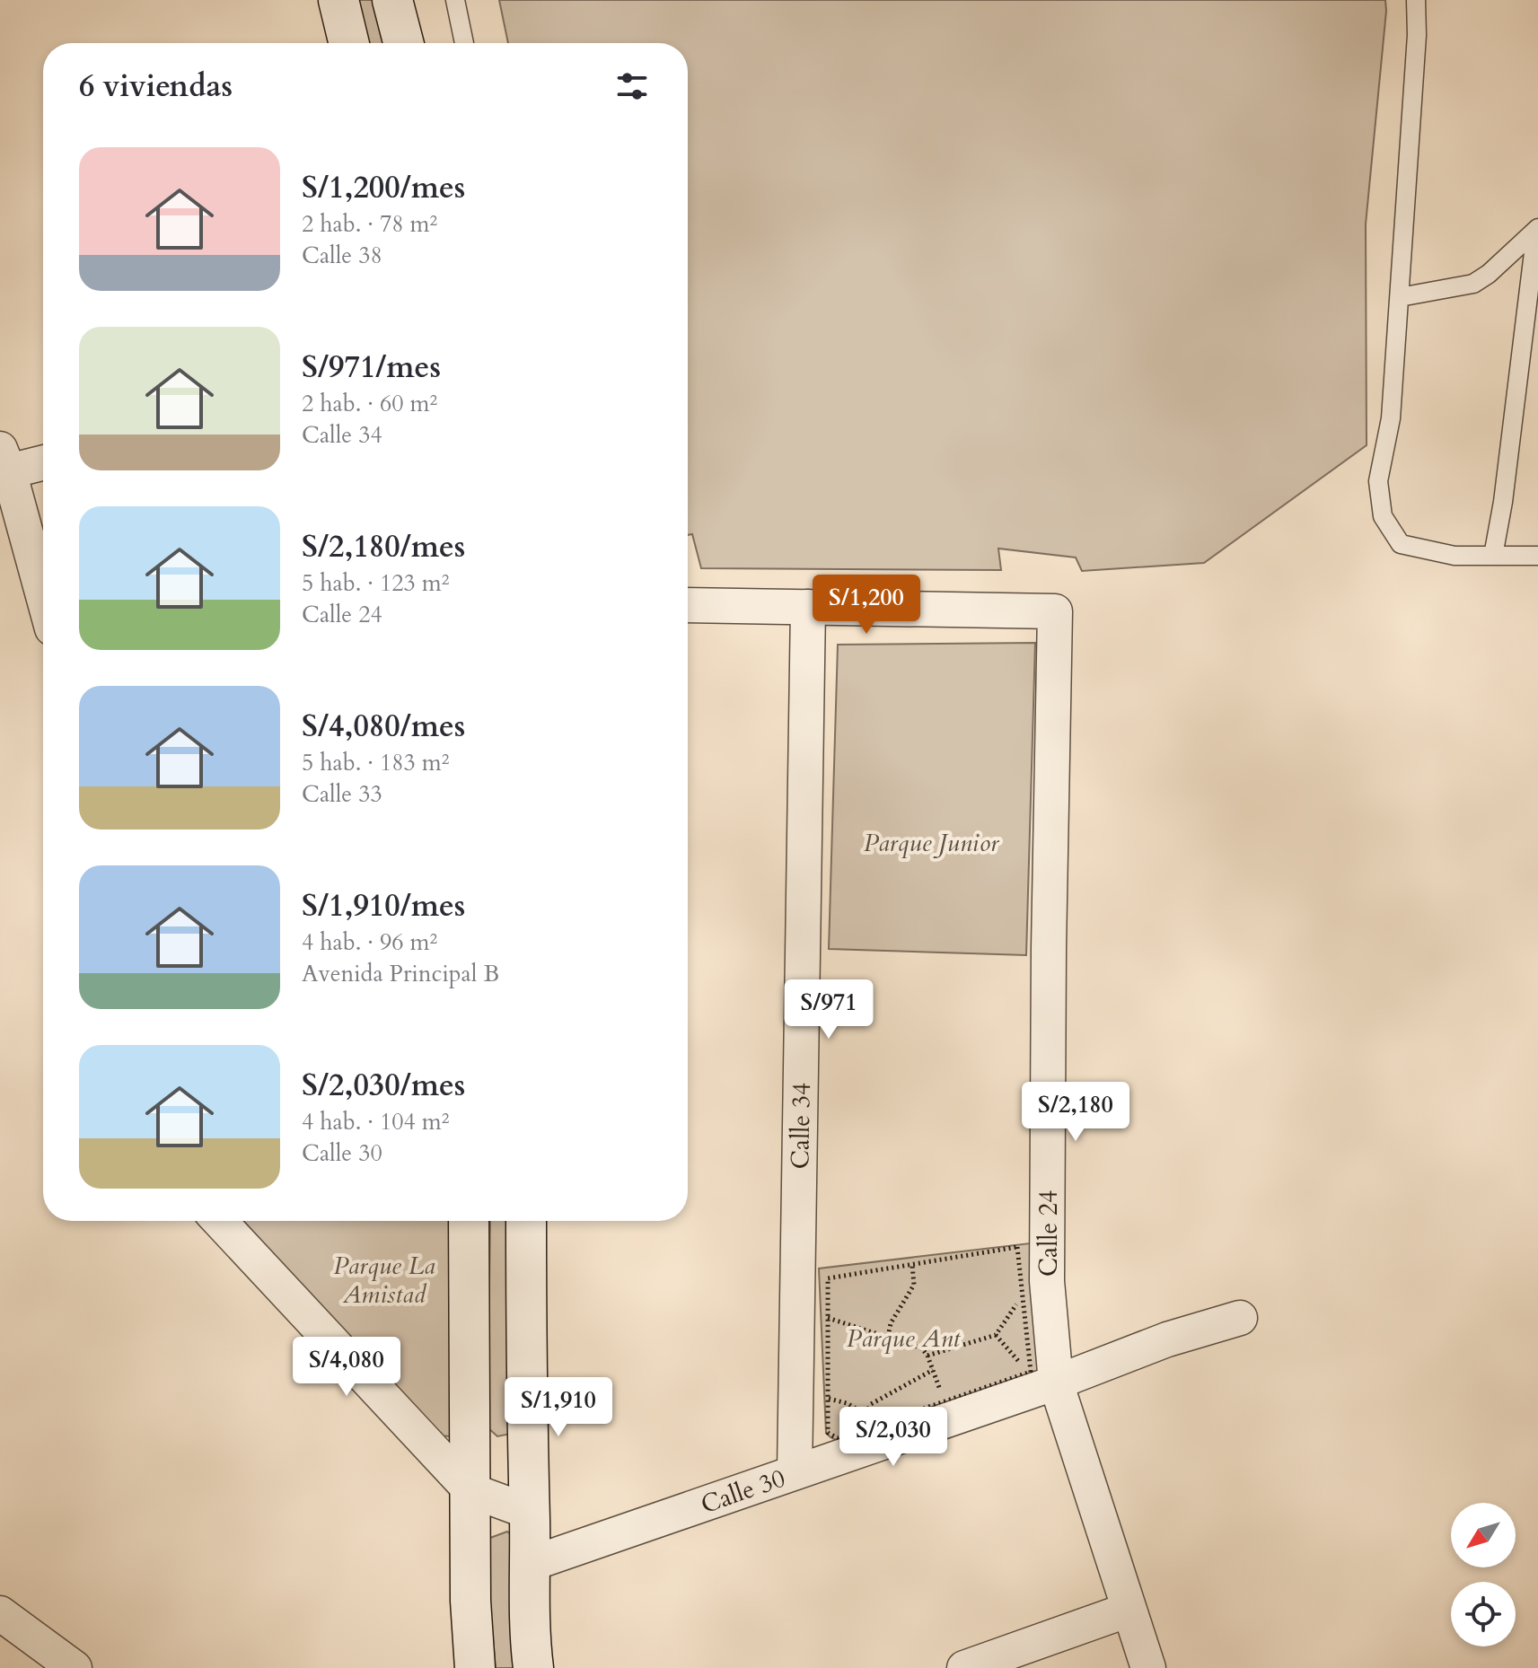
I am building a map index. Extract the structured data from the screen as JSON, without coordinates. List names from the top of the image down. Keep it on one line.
{"streets":{"street":["Calle 34","Calle 24","Calle 30"]},"crossings":[["Calle 34","Calle 24"],["Calle 34","Calle 30"],["Calle 24","Calle 30"]],"parks":["Parque Junior","Parque La Amistad","Parque Ant"],"north":"bottom left","page":{"heading":"6 viviendas","list":[{"name":"S/1,200/mes","note":"2 hab. · 78 m² · Calle 38"},{"name":"S/971/mes","note":"2 hab. · 60 m² · Calle 34"},{"name":"S/2,180/mes","note":"5 hab. · 123 m² · Calle 24"},{"name":"S/4,080/mes","note":"5 hab. · 183 m² · Calle 33"},{"name":"S/1,910/mes","note":"4 hab. · 96 m² · Avenida Principal B"},{"name":"S/2,030/mes","note":"4 hab. · 104 m² · Calle 30"}],"price":["S/1,200","S/971","S/2,180","S/4,080","S/1,910","S/2,030"]}}
